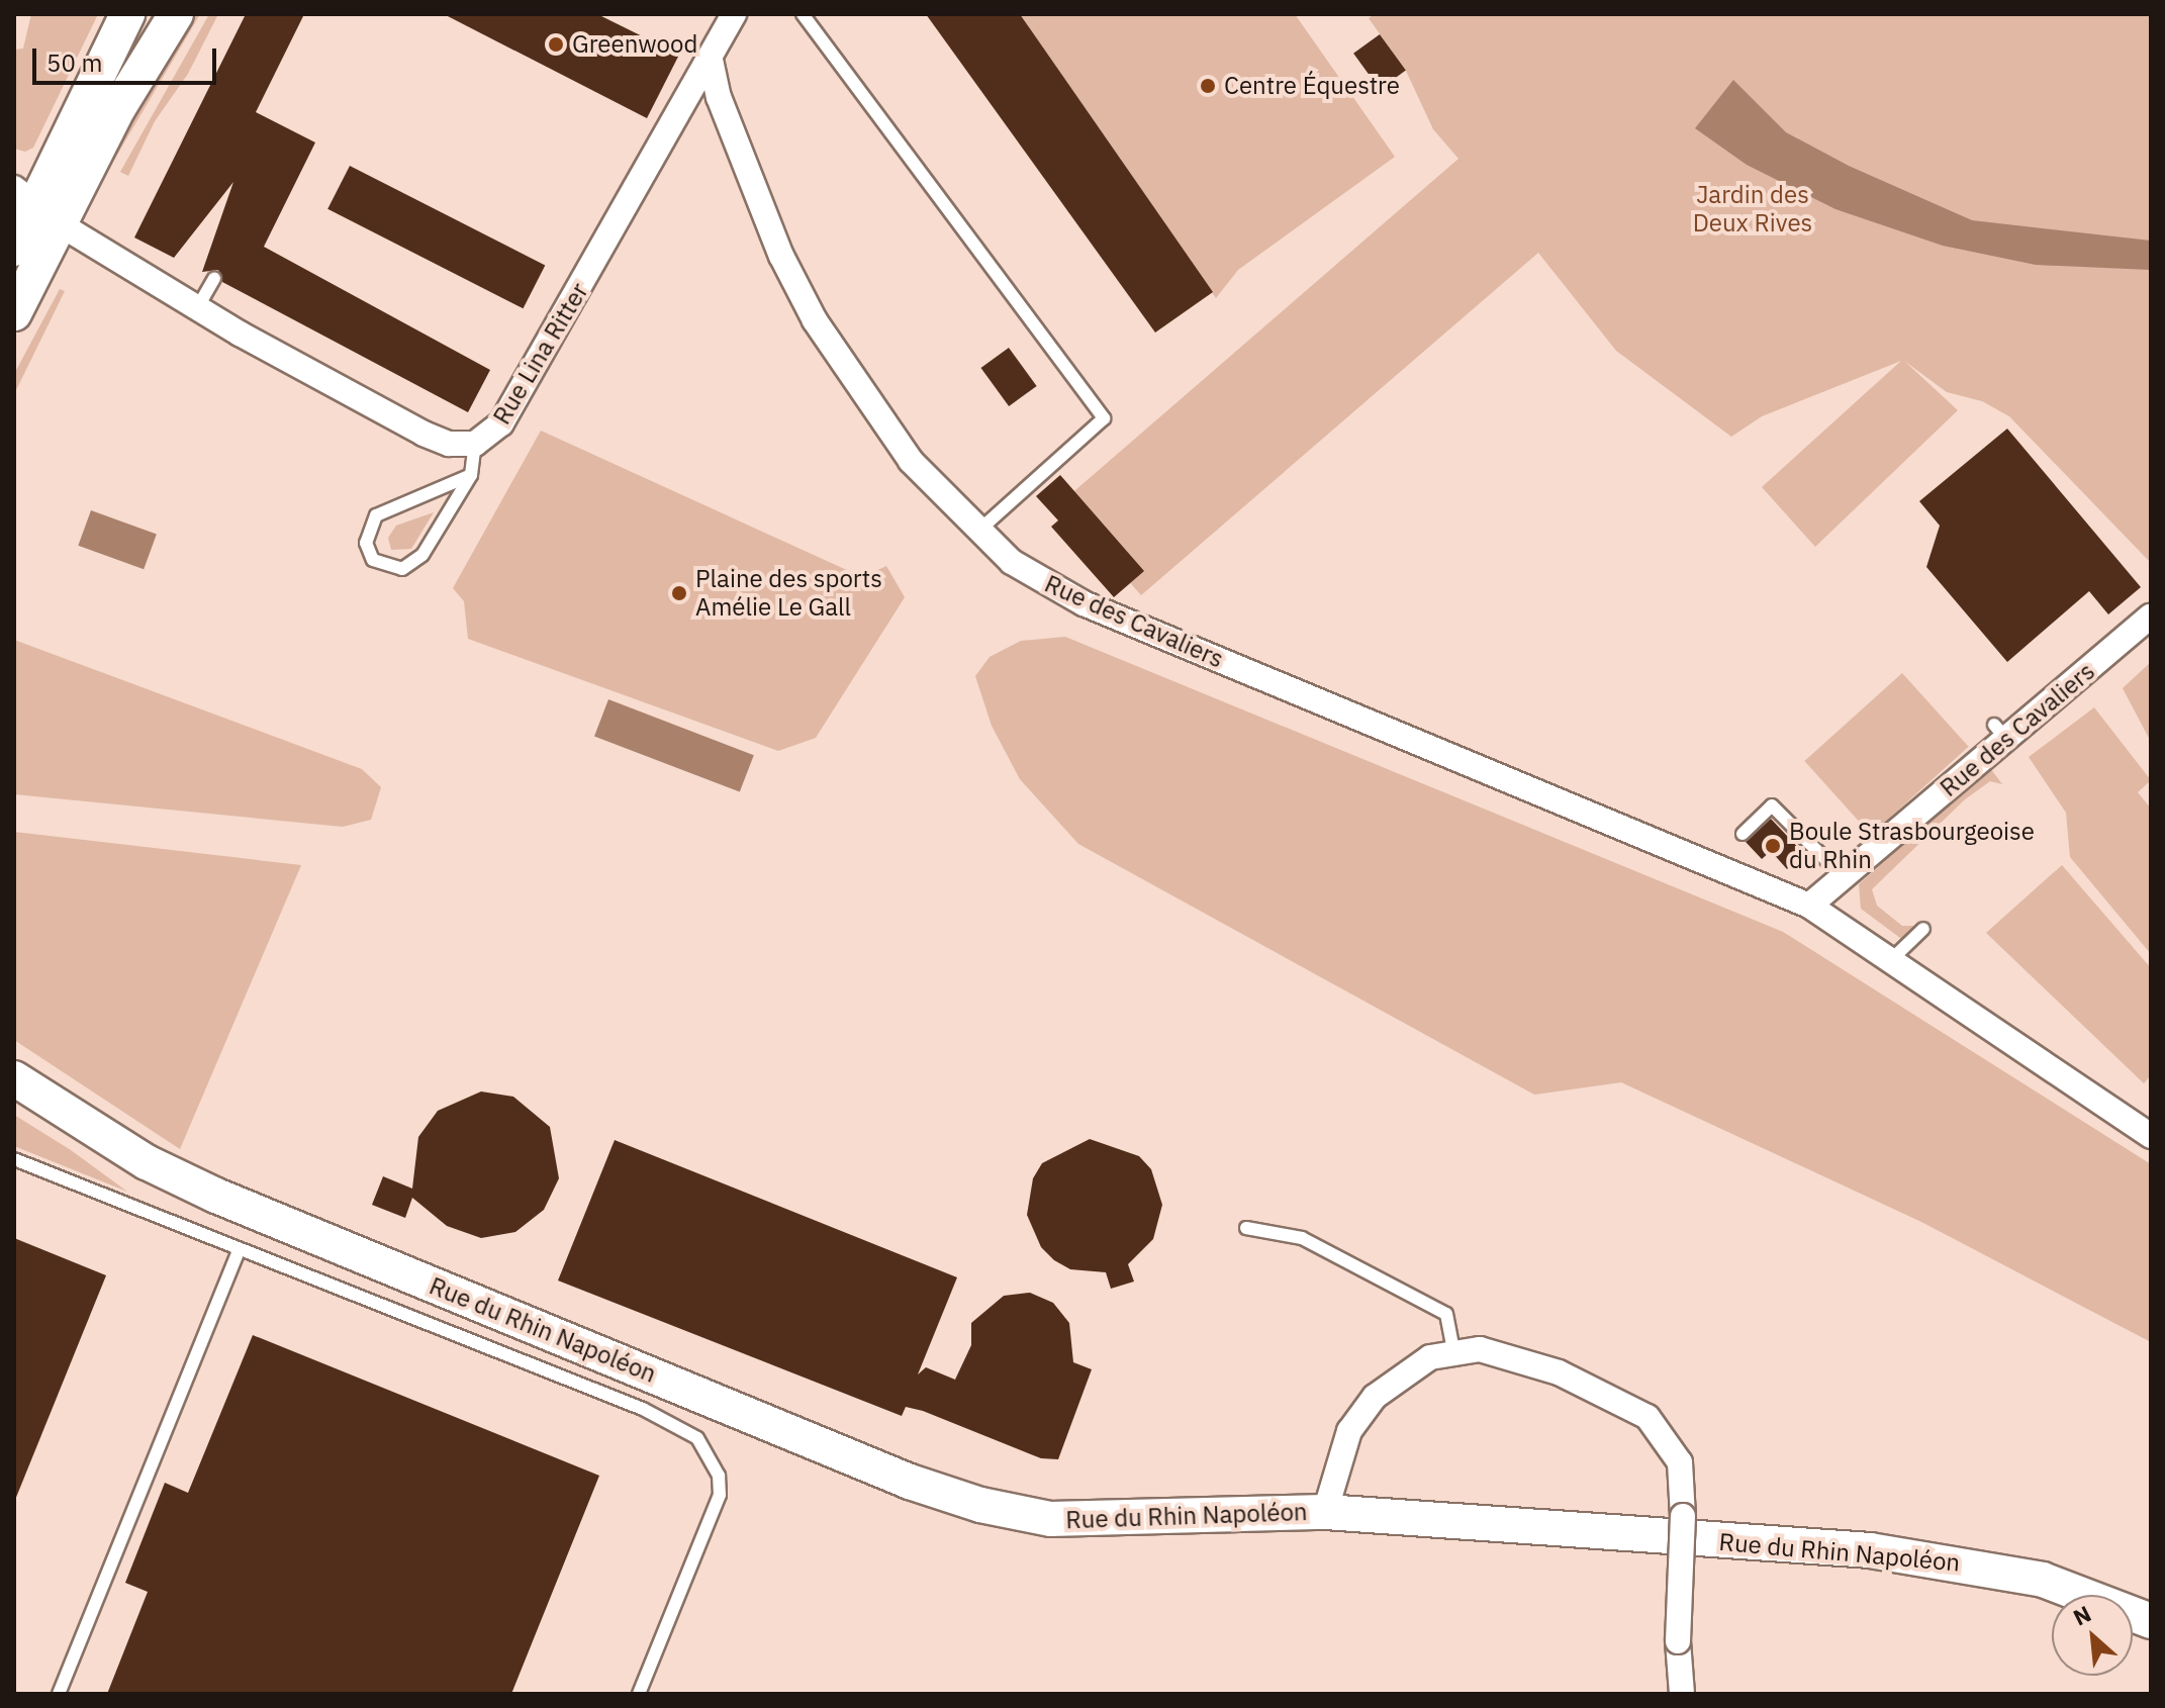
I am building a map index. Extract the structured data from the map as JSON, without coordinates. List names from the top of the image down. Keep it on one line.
{"streets":{"main road":["Rue du Rhin Napoléon"],"street":["Rue Lina Ritter","Rue des Cavaliers"]},"crossings":[["Rue Lina Ritter","Rue des Cavaliers"]],"parks":["Jardin des Deux Rives"],"places":["Greenwood","Centre Équestre","Plaine des sports Amélie Le Gall","Boule Strasbourgeoise du Rhin"],"scale_bar":"50 m","north":"top left"}
